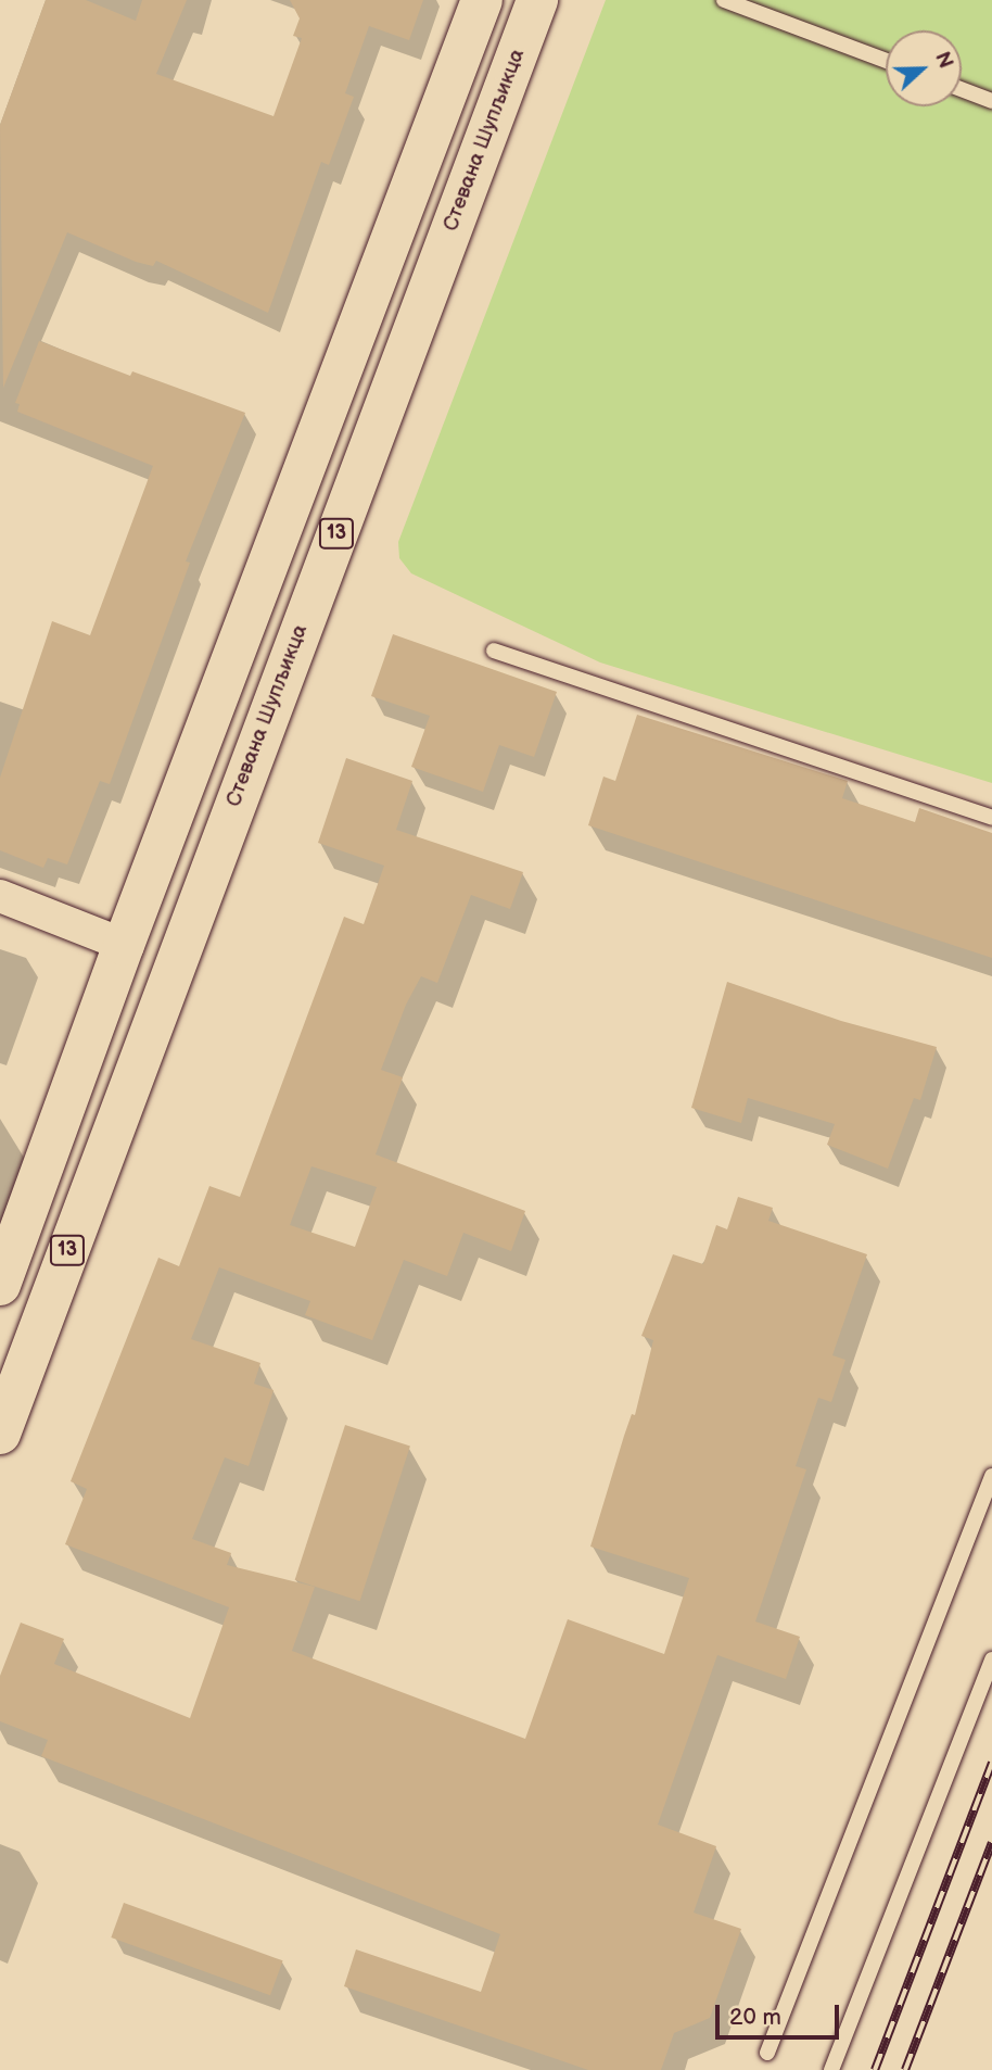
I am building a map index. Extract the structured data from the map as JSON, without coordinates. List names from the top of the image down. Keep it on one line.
{"streets":{"main road":["Стевана Шупљикца","13"]},"scale_bar":"20 m","north":"right"}
